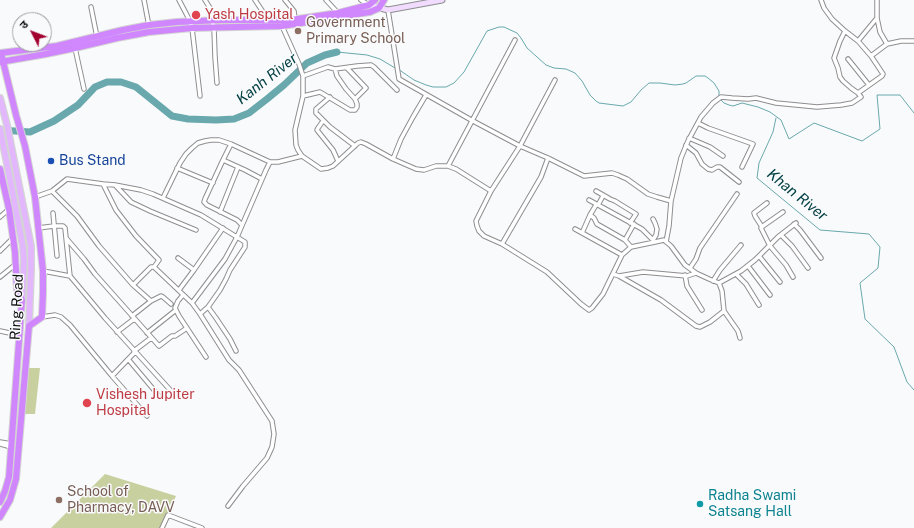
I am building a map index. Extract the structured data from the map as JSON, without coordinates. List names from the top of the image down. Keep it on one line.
{"streets":{"highway":["Ring Road"]},"water":["Kanh River","Khan River"],"places":["Yash Hospital","Government Primary School","Bus Stand","Vishesh Jupiter Hospital","School of Pharmacy, DAVV","Radha Swami Satsang Hall"],"north":"top left"}
